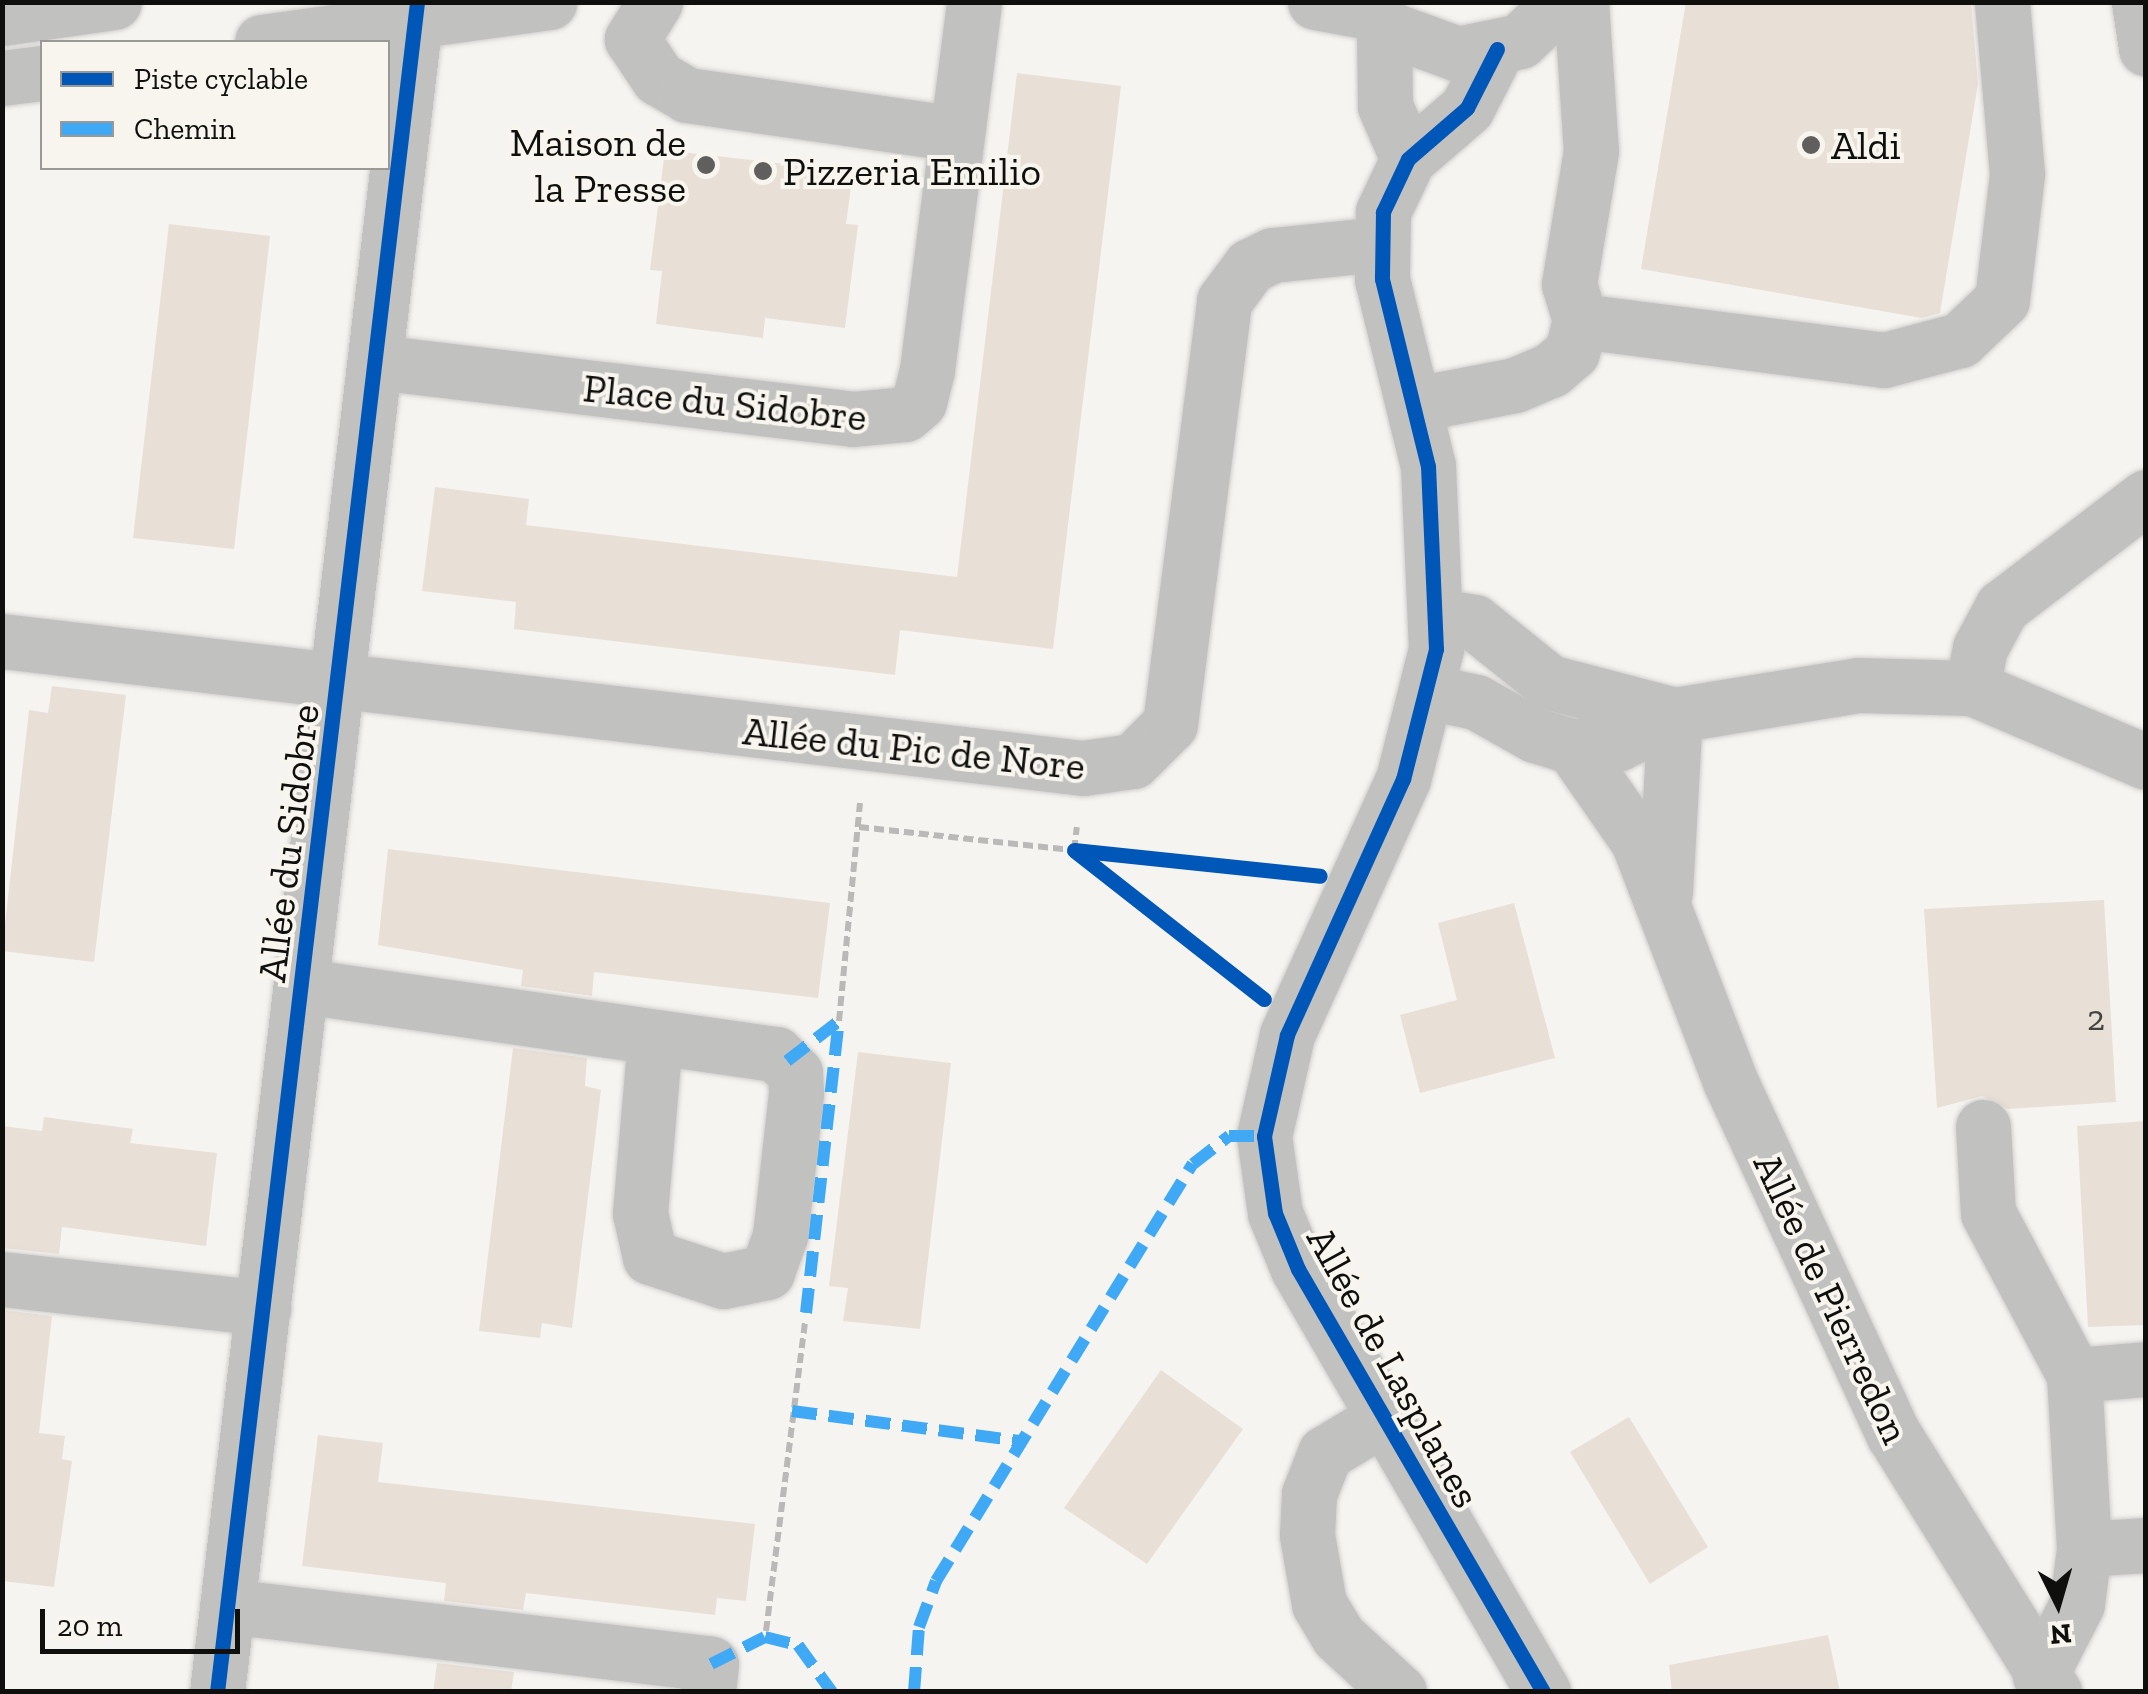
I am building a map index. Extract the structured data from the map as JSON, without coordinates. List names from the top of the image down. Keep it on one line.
{"streets":{"street":["Place du Sidobre","Allée du Pic de Nore","Allée du Sidobre","Allée de Pierredon","Allée de Lasplanes"]},"crossings":[["Place du Sidobre","Allée du Sidobre"],["Allée du Pic de Nore","Allée du Sidobre"],["Allée du Pic de Nore","Allée de Lasplanes"]],"places":["Aldi","Maison de la Presse","Pizzeria Emilio"],"house_numbers":["2"],"legend":["Piste cyclable","Chemin"],"scale_bar":"20 m","north":"bottom"}
